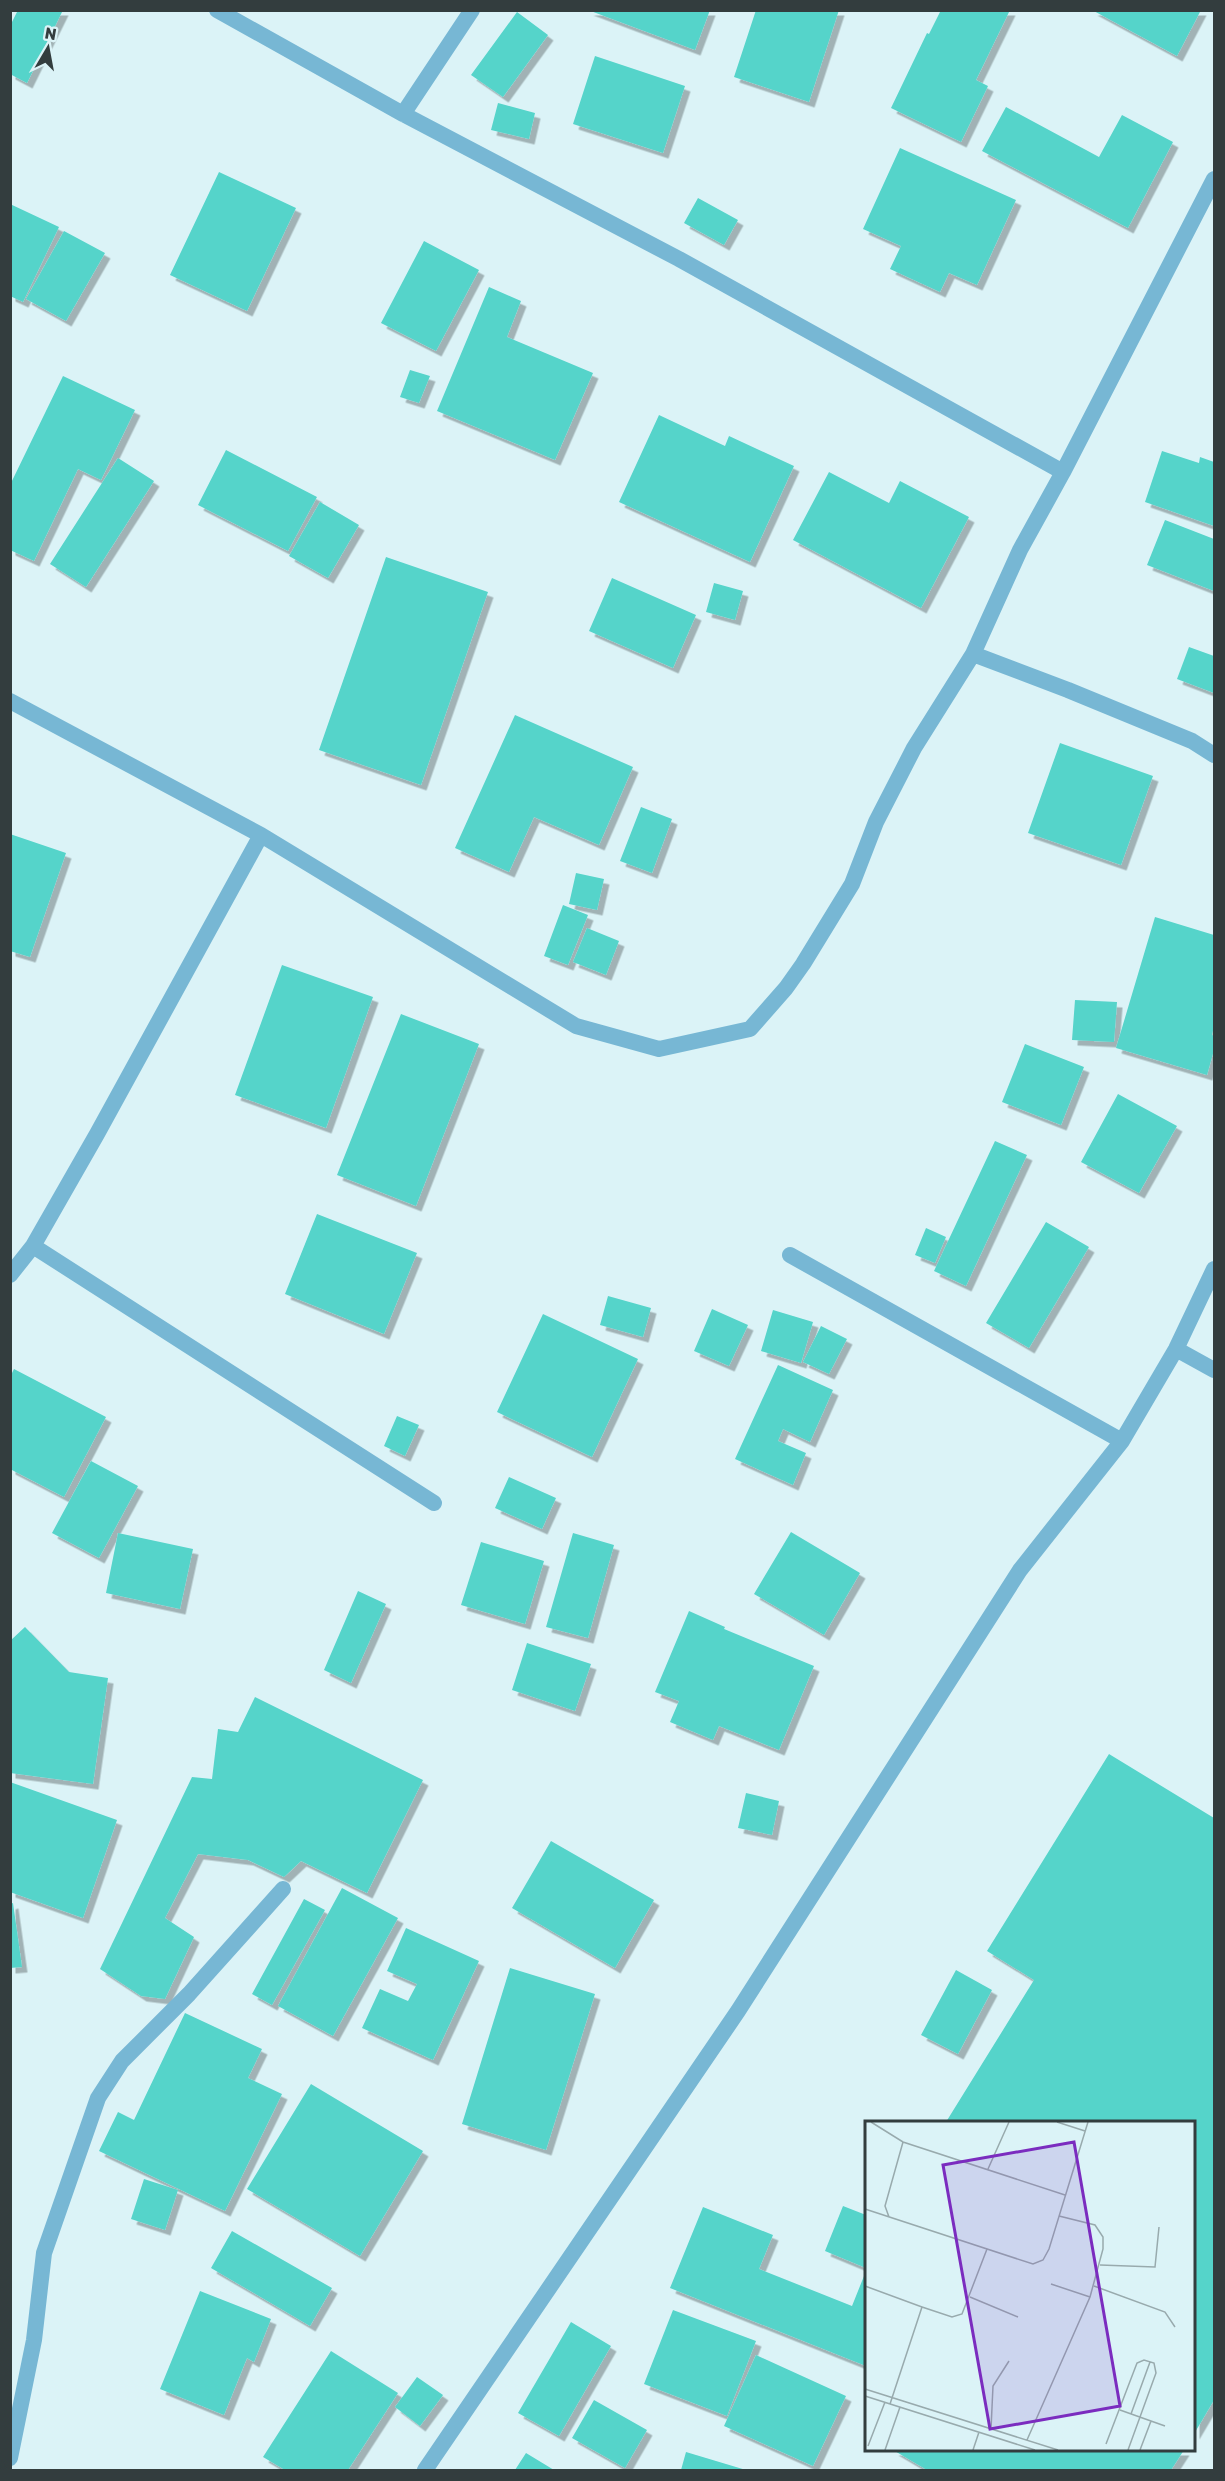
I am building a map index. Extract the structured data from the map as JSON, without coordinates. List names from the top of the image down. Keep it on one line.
{"north":"top"}
